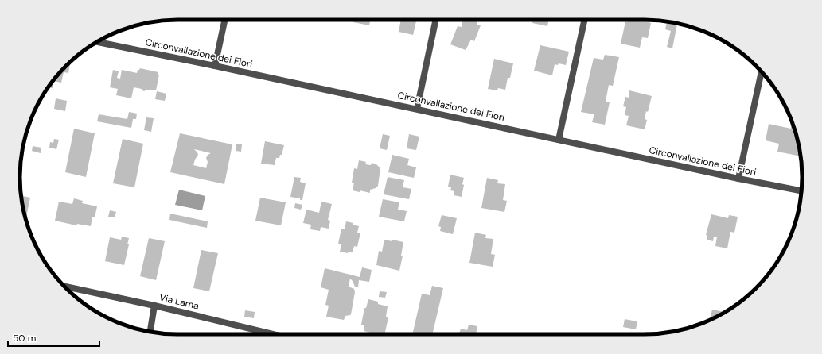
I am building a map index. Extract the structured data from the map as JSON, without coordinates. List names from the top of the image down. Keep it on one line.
{"streets":{"street":["Circonvallazione dei Fiori","Via Lama"]},"scale_bar":"50 m"}
